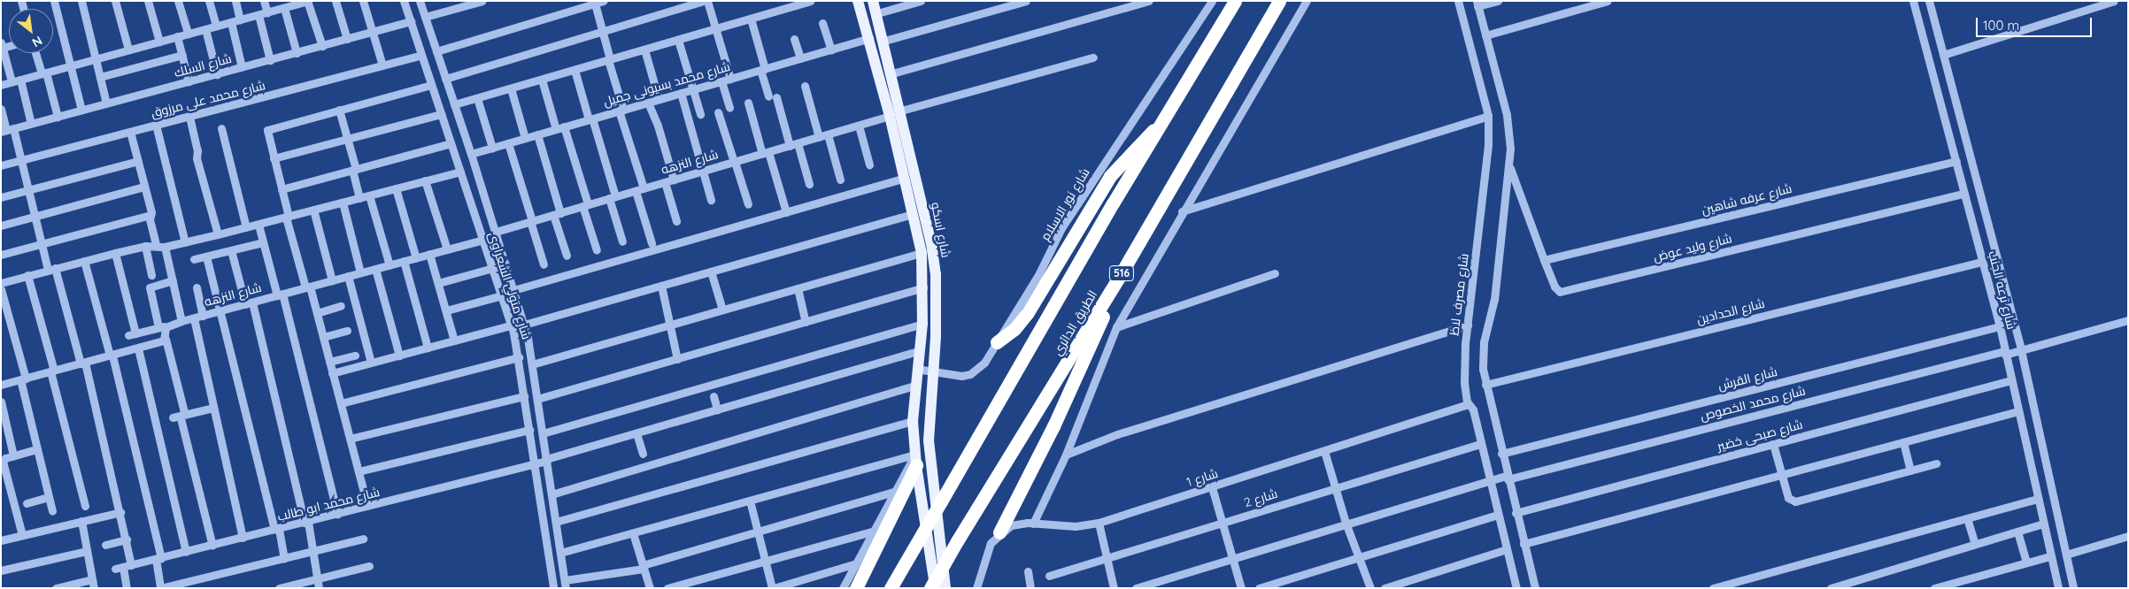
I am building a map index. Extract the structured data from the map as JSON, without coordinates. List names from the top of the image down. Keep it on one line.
{"streets":{"highway":["516","الطريق الدائري"],"main road":["شارع اسكو"],"street":["شارع السلك","شارع محمد بسيونى جميل","شارع محمد على مرزوق","شارع النزهه","شارع عرفه شاهين","شارع نور الاسلام","شارع وليد عوض","شارع متولي الشعراوى","شارع ترعه الجنب","شارع مصرف لاظ","شارع الحدادين","شارع القرش","شارع محمد الخصوص","شارع صبحى خضير","شارع 1","شارع 2","شارع محمد ابو طالب"]},"crossings":[["شارع السلك","شارع متولي الشعراوى"],["شارع محمد بسيونى جميل","شارع اسكو"],["شارع محمد بسيونى جميل","شارع متولي الشعراوى"],["شارع محمد على مرزوق","شارع متولي الشعراوى"],["شارع النزهه","شارع اسكو"],["شارع النزهه","شارع متولي الشعراوى"],["شارع عرفه شاهين","شارع وليد عوض"],["شارع عرفه شاهين","شارع ترعه الجنب"],["شارع نور الاسلام","شارع اسكو"],["شارع اسكو","شارع محمد ابو طالب"],["شارع وليد عوض","شارع ترعه الجنب"],["شارع متولي الشعراوى","شارع محمد ابو طالب"],["شارع ترعه الجنب","شارع الحدادين"],["شارع ترعه الجنب","شارع القرش"],["شارع ترعه الجنب","شارع محمد الخصوص"],["شارع ترعه الجنب","شارع صبحى خضير"],["شارع مصرف لاظ","شارع محمد الخصوص"],["شارع مصرف لاظ","شارع 1"],["شارع مصرف لاظ","شارع 2"]],"scale_bar":"100 m","north":"bottom right"}
